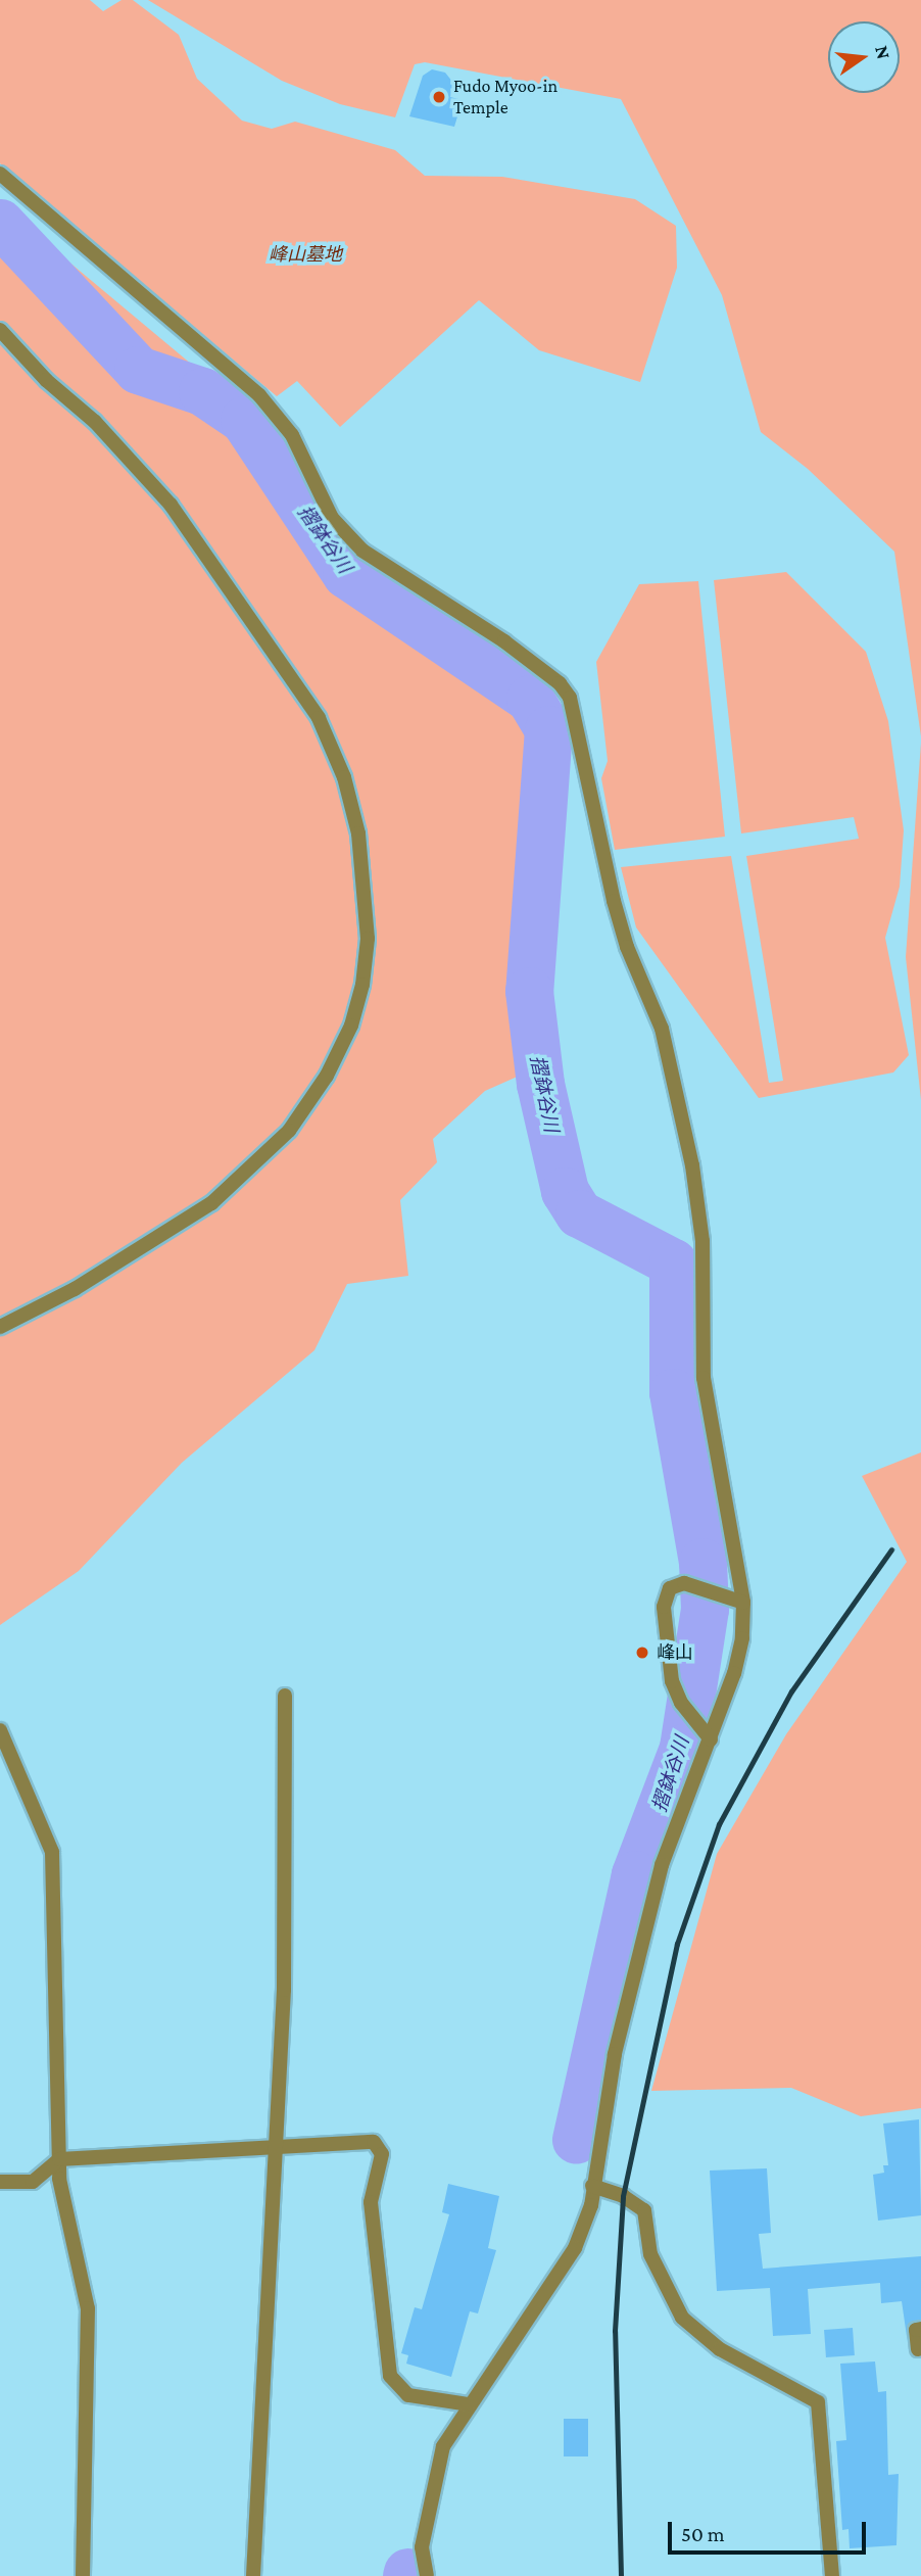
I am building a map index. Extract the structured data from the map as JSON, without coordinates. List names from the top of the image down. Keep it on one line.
{"water":["摺鉢谷川"],"parks":["峰山墓地"],"places":["Fudo Myoo-in Temple","峰山"],"scale_bar":"50 m","north":"right"}
